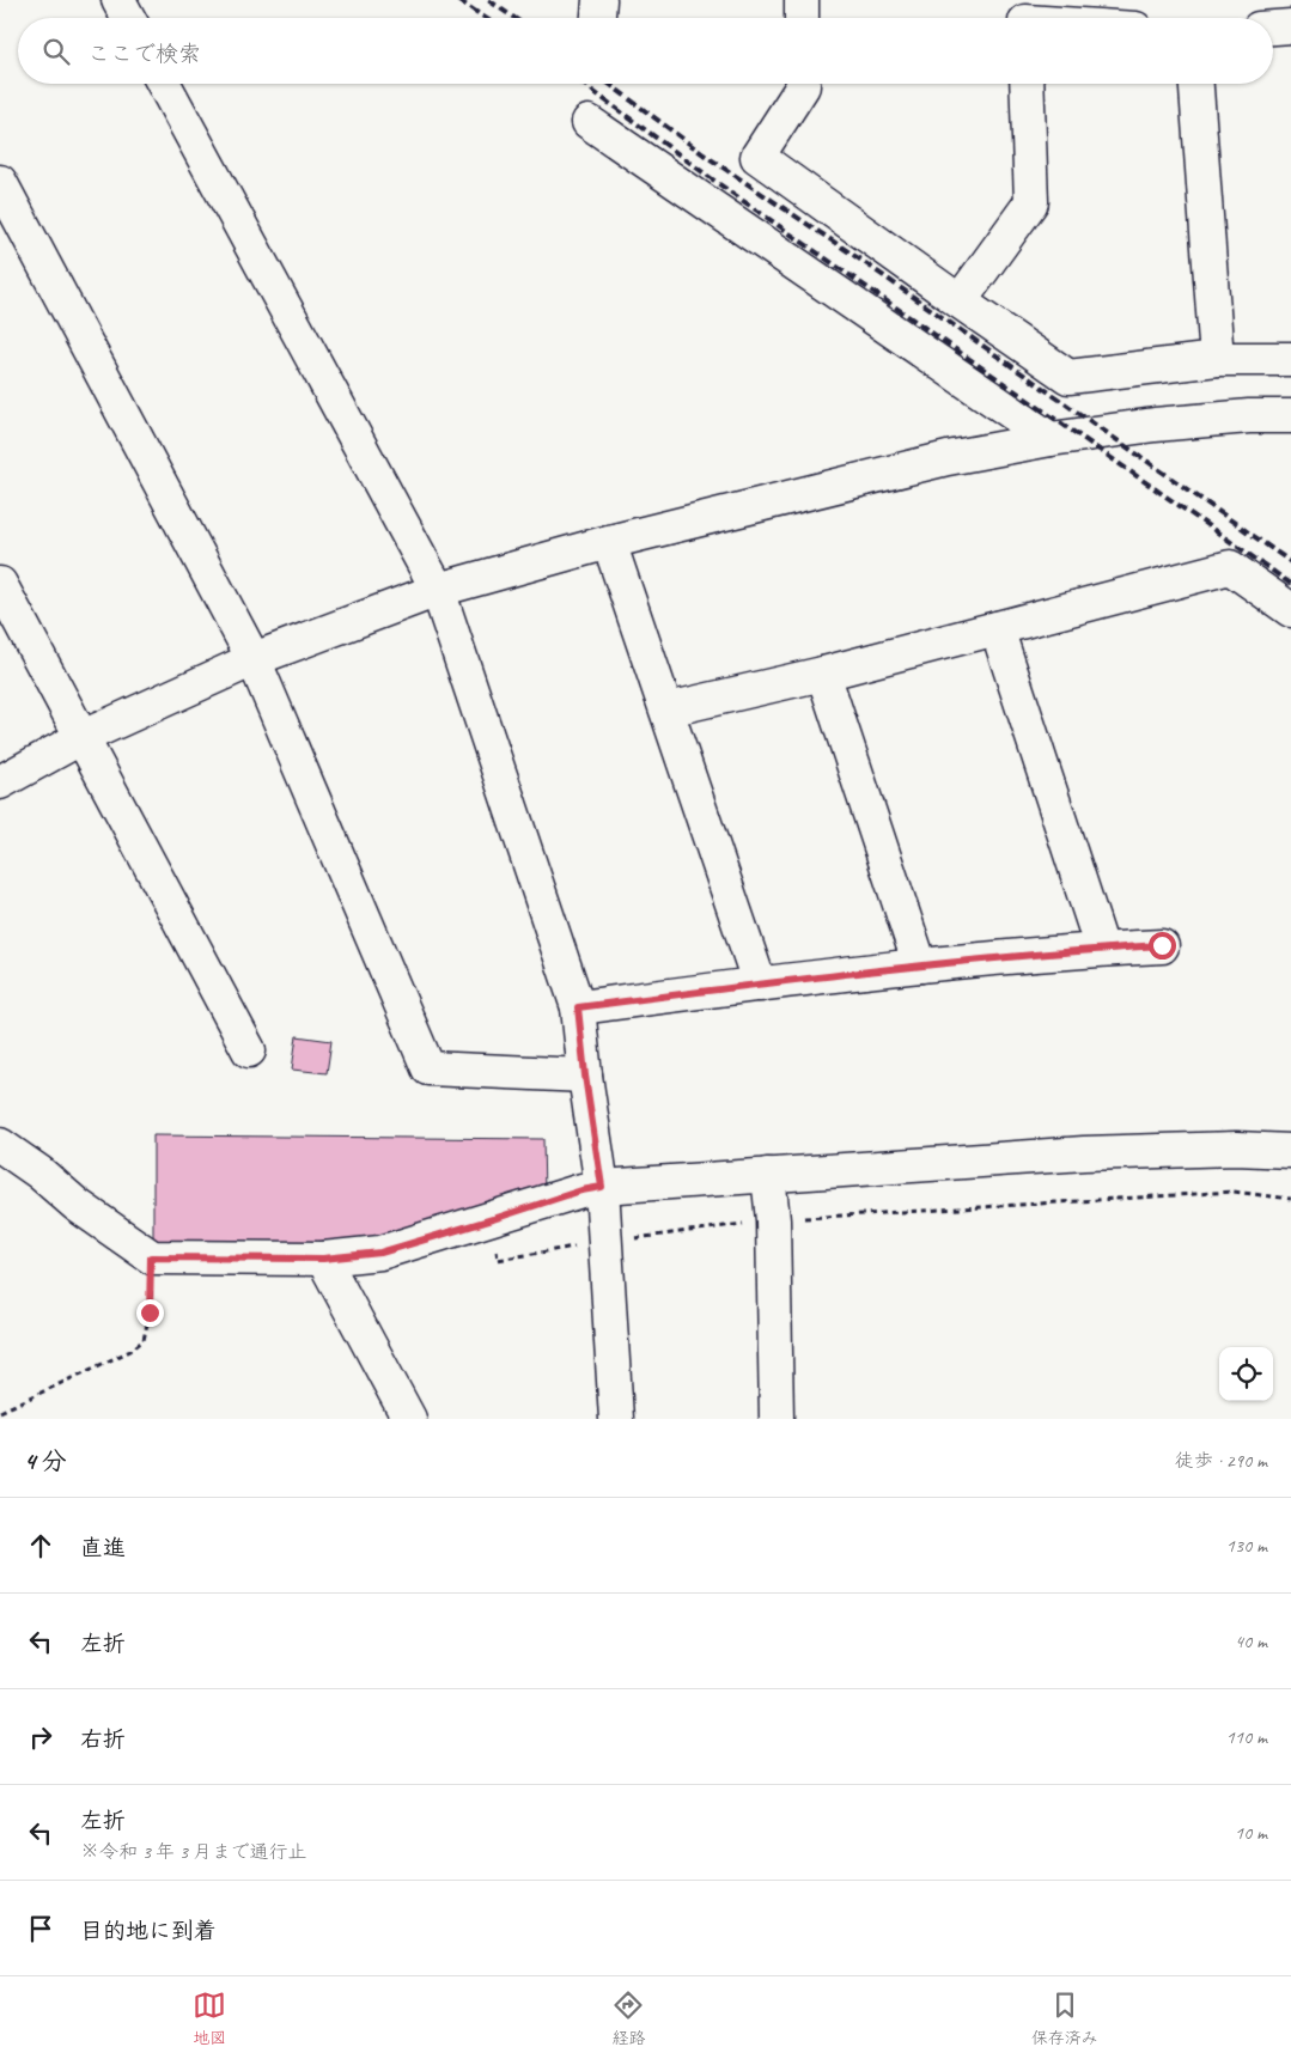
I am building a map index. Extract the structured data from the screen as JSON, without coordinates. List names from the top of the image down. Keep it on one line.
{"page":{"search":"ここで検索","heading":["4 分","徒歩 · 290 m"],"list":[["直進","130 m"],["左折","40 m"],["右折","110 m"],["左折","※令和 3 年 3 月まで通行止","10 m"],"目的地に到着"],"nav":["地図","経路","保存済み"]}}
